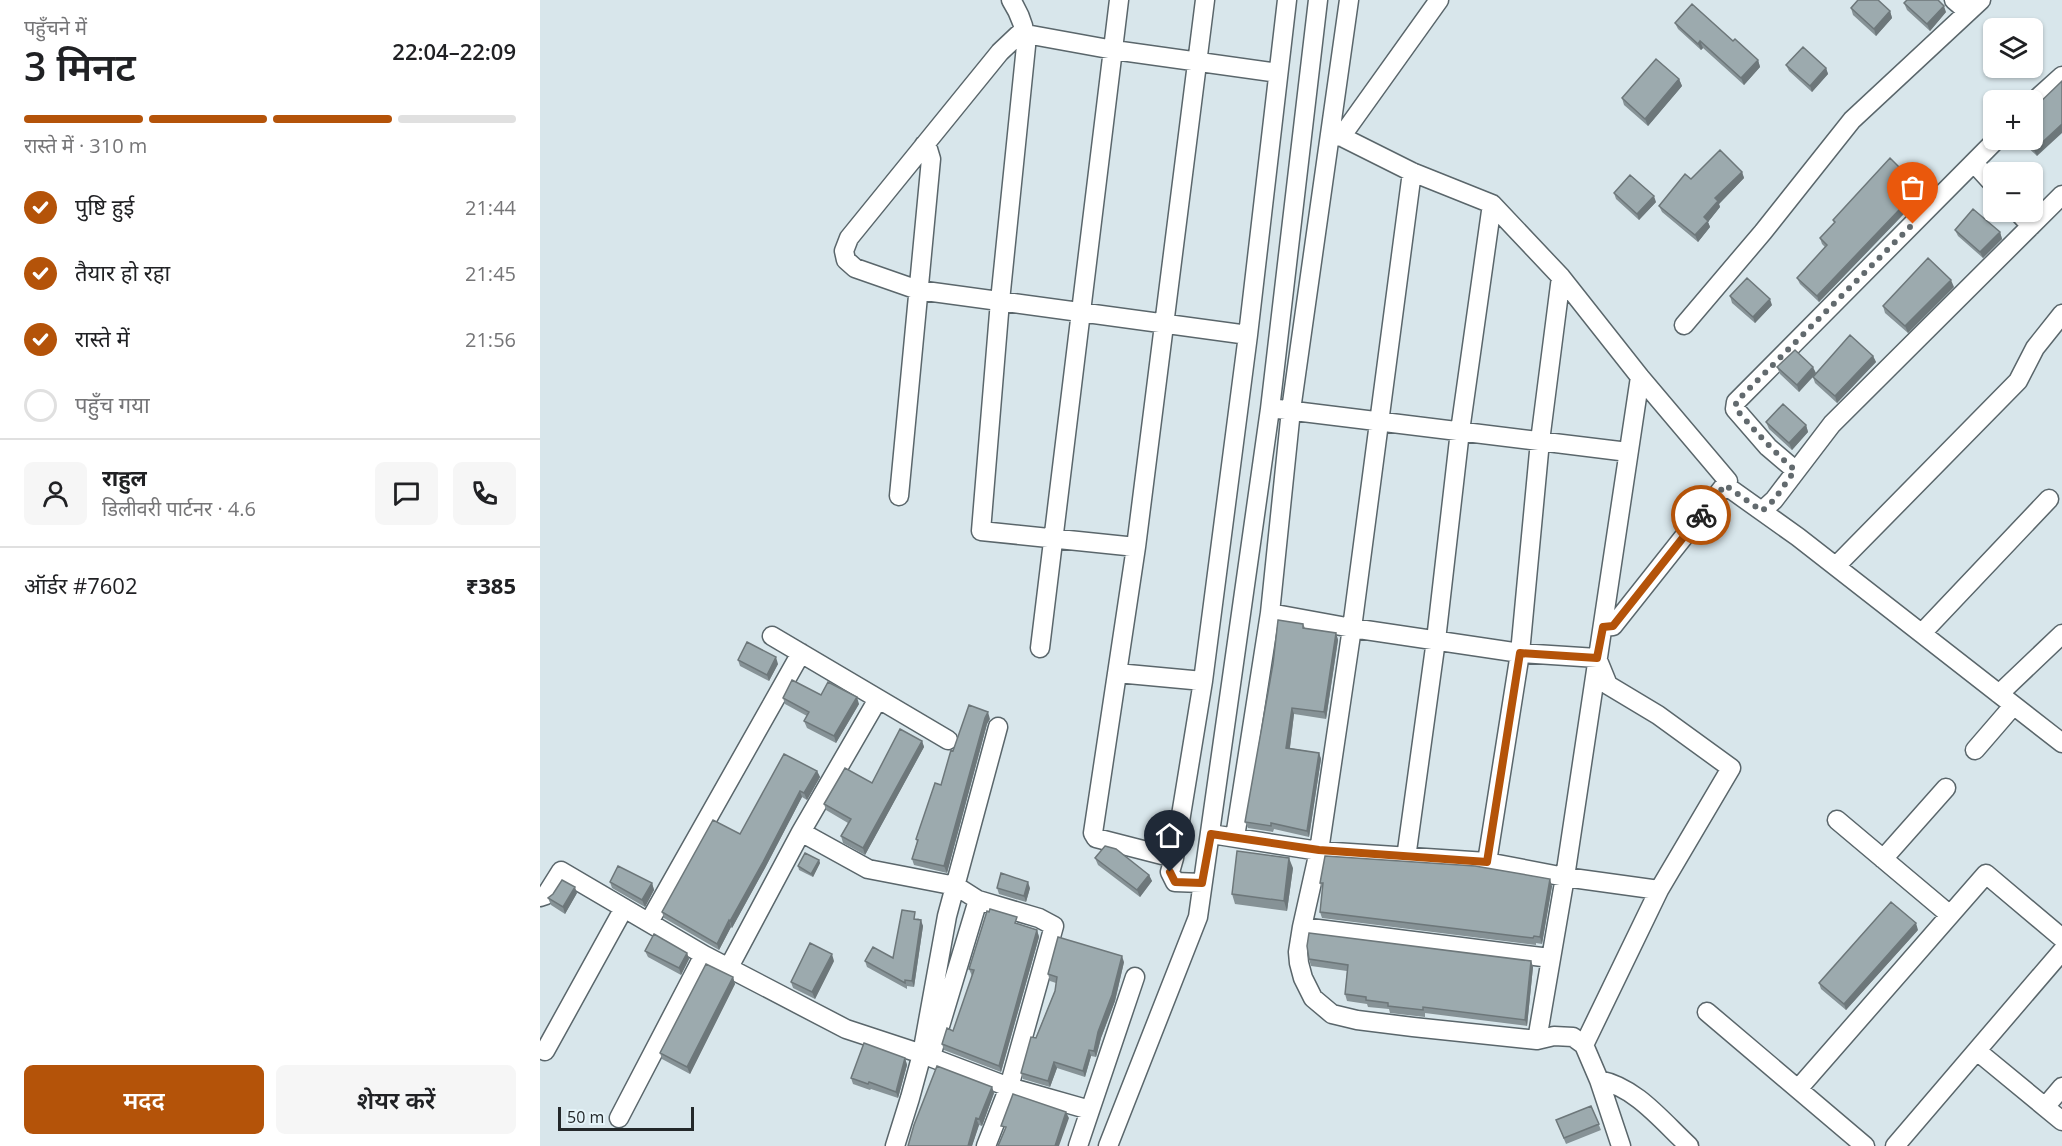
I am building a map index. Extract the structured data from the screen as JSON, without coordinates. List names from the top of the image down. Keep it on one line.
{"scale_bar":"50 m","page":{"heading":["3 मिनट","पहुँचने में","22:04–22:09"],"panel":["राहुल","डिलीवरी पार्टनर · 4.6","ऑर्डर #7602","₹385"],"map_buttons":["+","−"],"bar":"रास्ते में · 310 m","list":[["पुष्टि हुई","21:44"],["तैयार हो रहा","21:45"],["रास्ते में","21:56"],"पहुँच गया"],"buttons":["मदद","शेयर करें"],"scale":"50 m"}}
